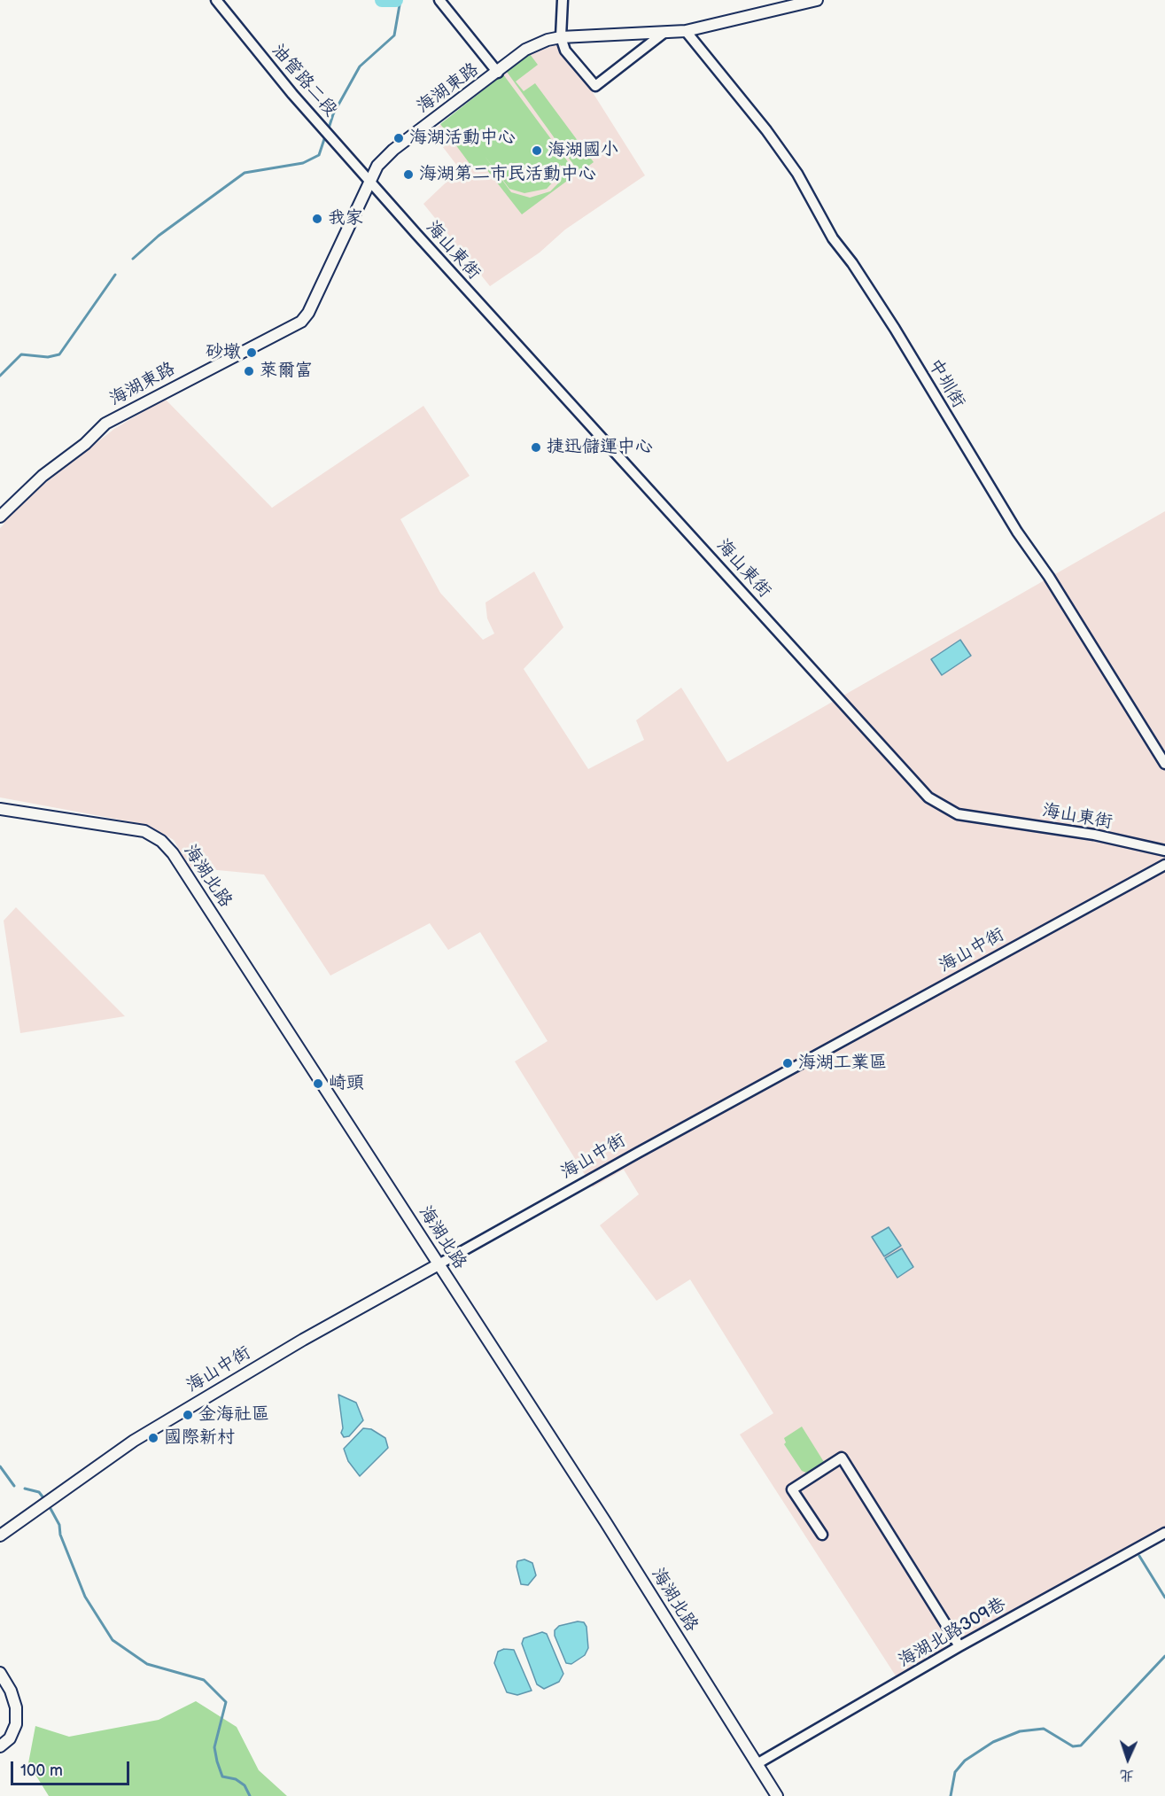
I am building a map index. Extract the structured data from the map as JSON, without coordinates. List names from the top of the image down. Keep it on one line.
{"streets":{"street":["油管路二段","海湖東路","海山東街","中圳街","海湖北路","海山中街","海湖北路309巷"]},"crossings":[["油管路二段","海湖東路"],["油管路二段","海山東街"],["海湖東路","海山東街"],["海湖東路","中圳街"],["海湖北路","海山中街"],["海湖北路","海湖北路309巷"]],"places":["海湖活動中心","海湖國小","海湖第二市民活動中心","我家","砂墩","萊爾富","捷迅儲運中心","海湖工業區","崎頭","金海社區","國際新村"],"scale_bar":"100 m","north":"bottom"}
